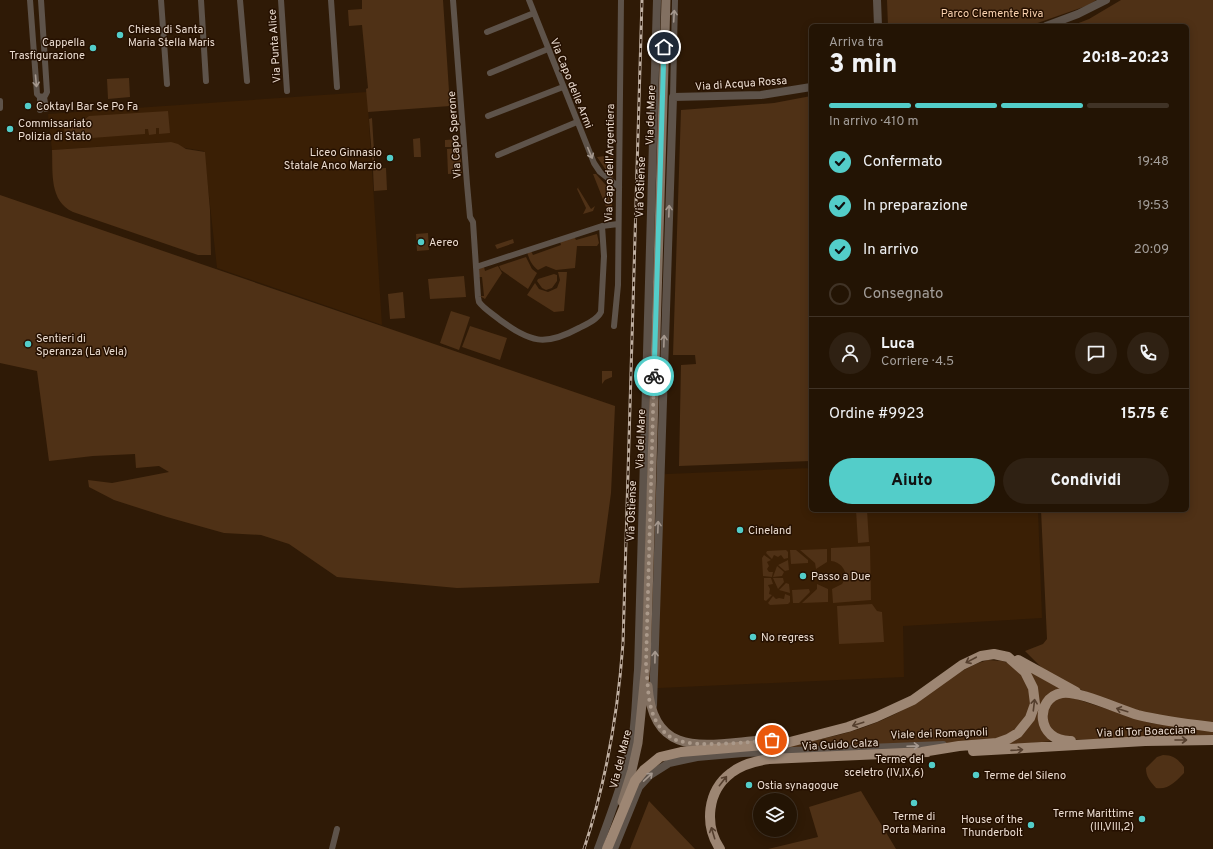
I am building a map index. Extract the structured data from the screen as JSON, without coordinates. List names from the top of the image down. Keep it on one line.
{"streets":{"main road":["Via del Mare","Via di Tor Boacciana","Viale dei Romagnoli","Via Guido Calza"],"street":["Via Punta Alice","Via Capo delle Armi","Via di Acqua Rossa","Via Capo Sperone","Via Capo dell'Argentiera","Via Ostiense"]},"crossings":[["Via Capo delle Armi","Via Capo dell'Argentiera"],["Via del Mare","Viale dei Romagnoli"],["Via di Tor Boacciana","Via Guido Calza"]],"one_way":["Via Capo delle Armi","Via Guido Calza"],"parks":["Parco Clemente Riva"],"places":["Chiesa di Santa Maria Stella Maris","Cappella Trasfigurazione","Coktayl Bar Se Po Fa","Commissariato Polizia di Stato","Liceo Ginnasio Statale Anco Marzio","Aereo","Sentieri di Speranza (La Vela)","Cineland","Passo a Due","No regress","Terme del sceletro (IV,IX,6)","Terme del Sileno","Ostia synagogue","Terme di Porta Marina","Terme Marittime (III,VIII,2)","House of the Thunderbolt"],"page":{"heading":["3 min","Arriva tra","20:18–20:23"],"panel":["Luca","Corriere · 4.5","Ordine #9923","15.75 €"],"bar":"In arrivo · 410 m","list":[["Confermato","19:48"],["In preparazione","19:53"],["In arrivo","20:09"],"Consegnato"],"buttons":["Aiuto","Condividi"]}}
